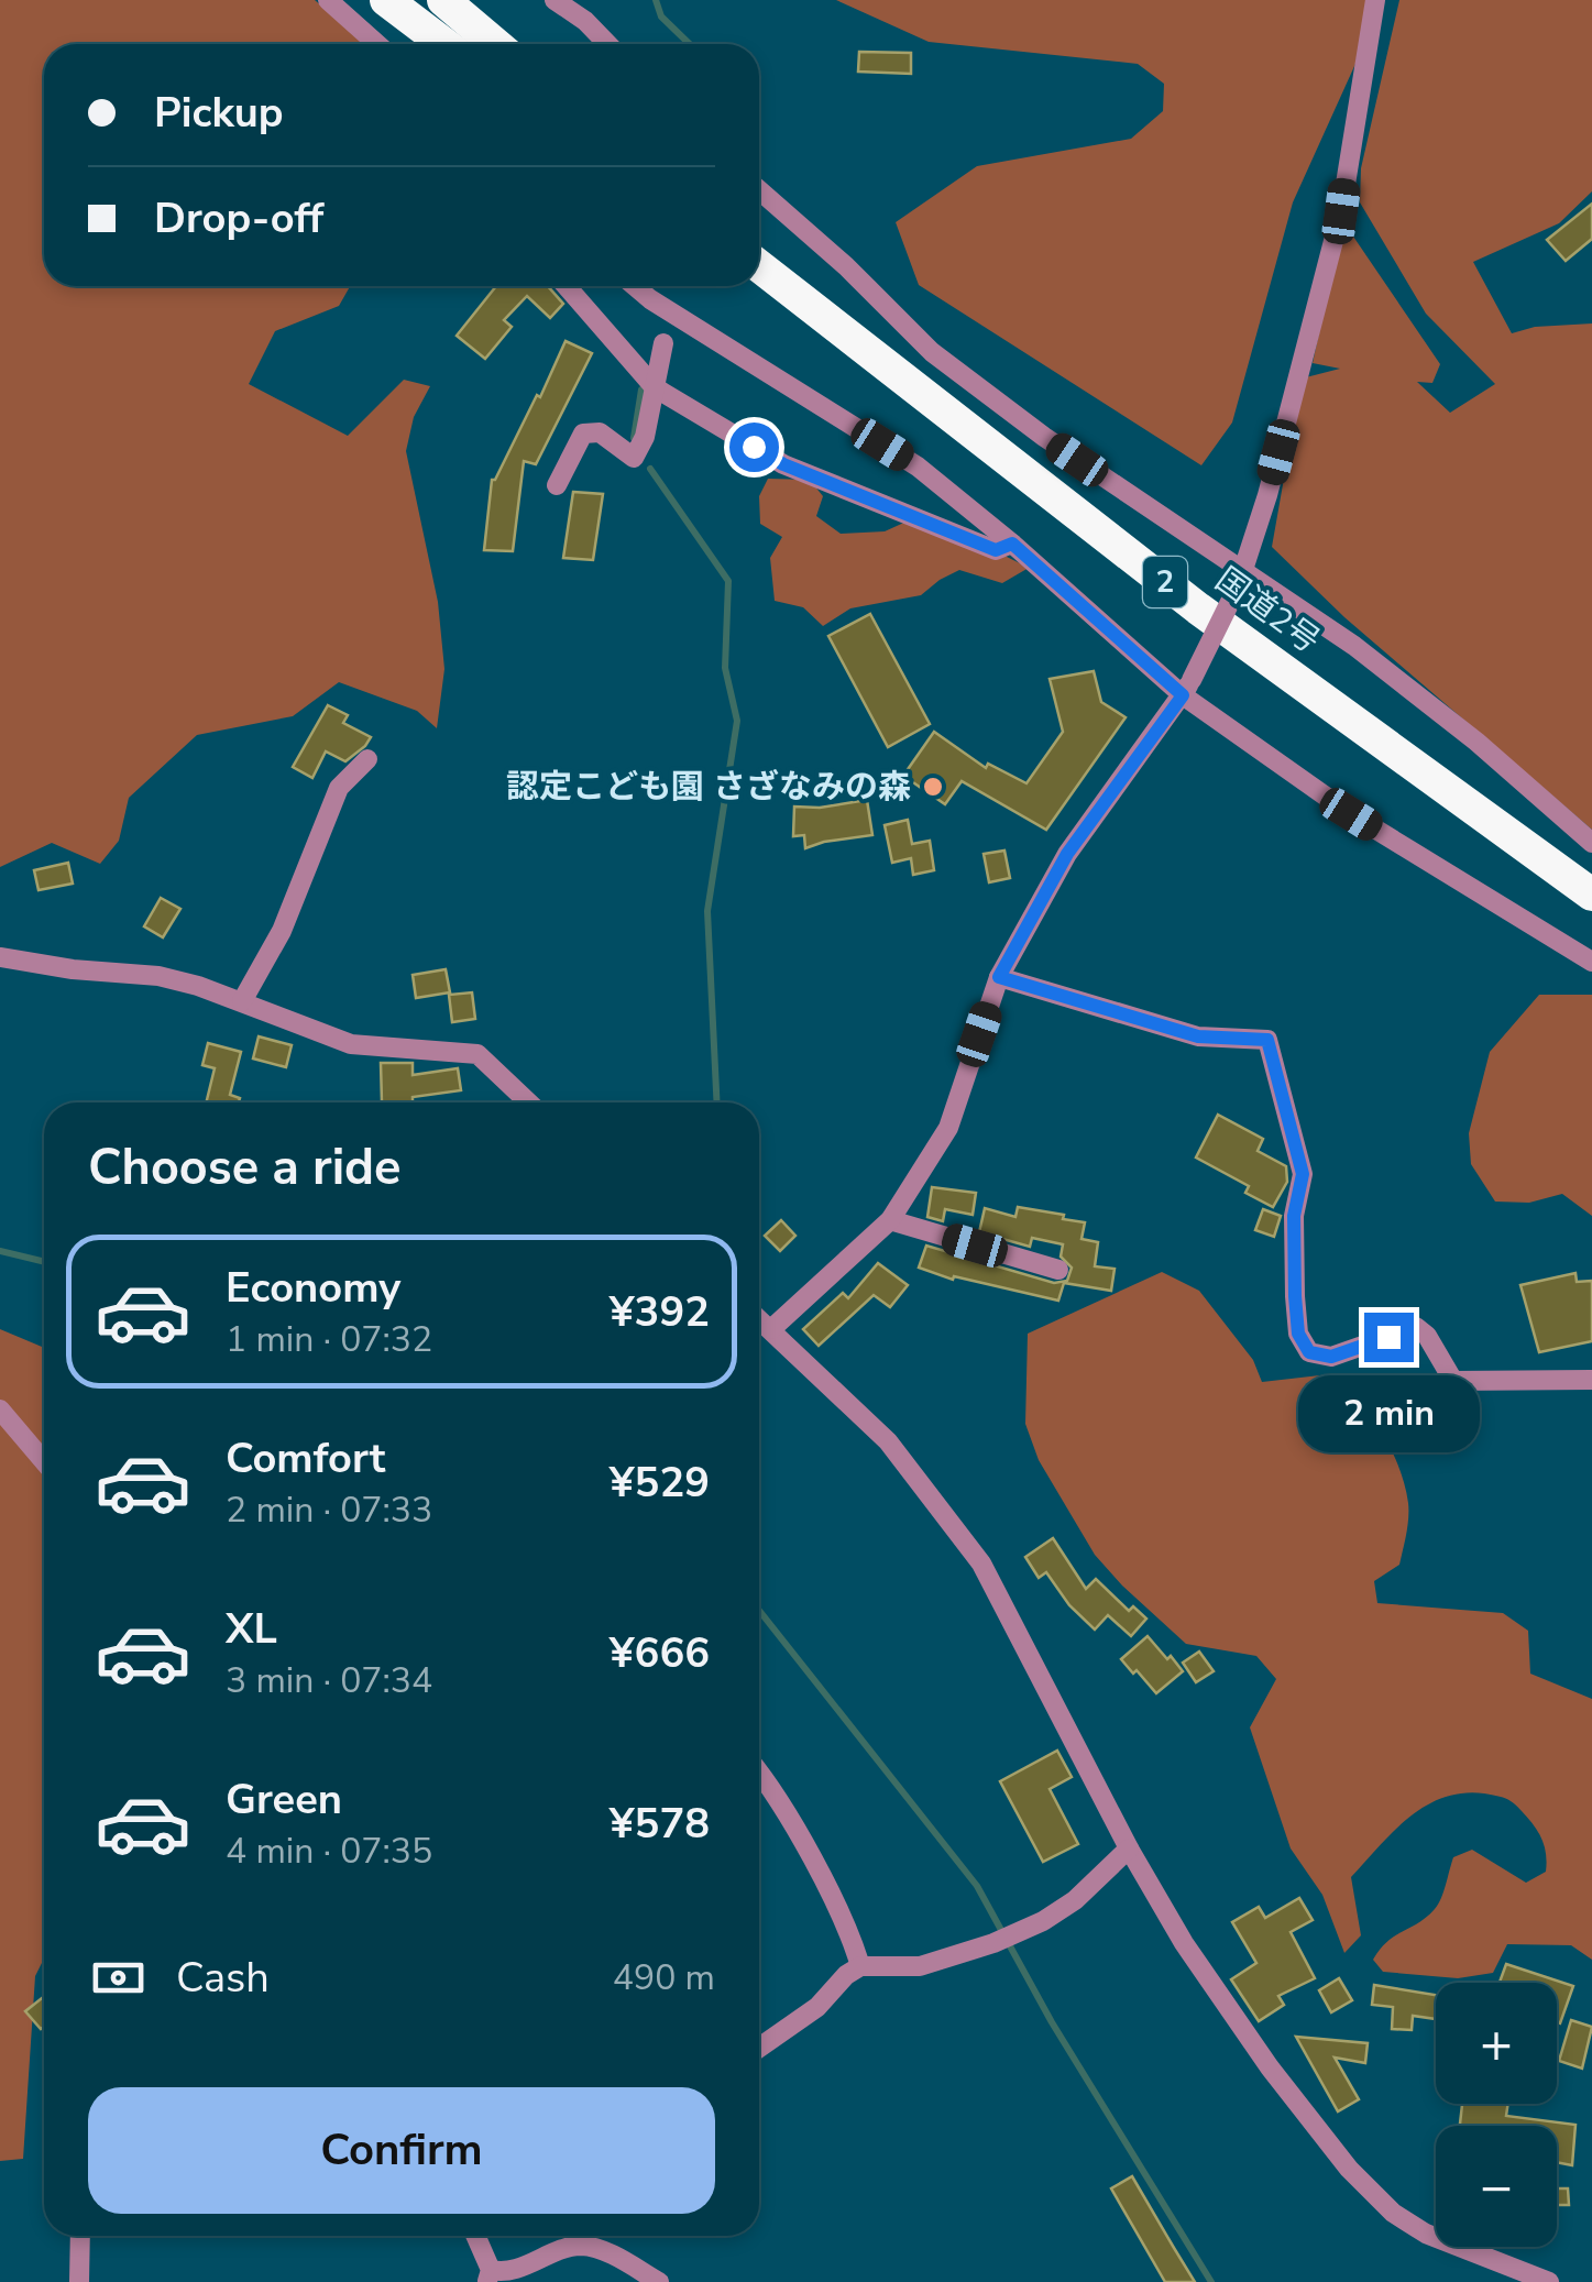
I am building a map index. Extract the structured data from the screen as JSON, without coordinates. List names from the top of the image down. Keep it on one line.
{"streets":{"highway":["2","国道2号"]},"places":["認定こども園 さざなみの森"],"page":{"banner":["Pickup","Drop-off"],"heading":"Choose a ride","list":[{"name":"Economy","note":"1 min · 07:32","value":"¥392"},{"name":"Comfort","note":"2 min · 07:33","value":"¥529"},{"name":"XL","note":"3 min · 07:34","value":"¥666"},{"name":"Green","note":"4 min · 07:35","value":"¥578"}],"bubble":"2 min","pay":["Cash","490 m"],"map_buttons":["+","−"],"buttons":"Confirm"}}
